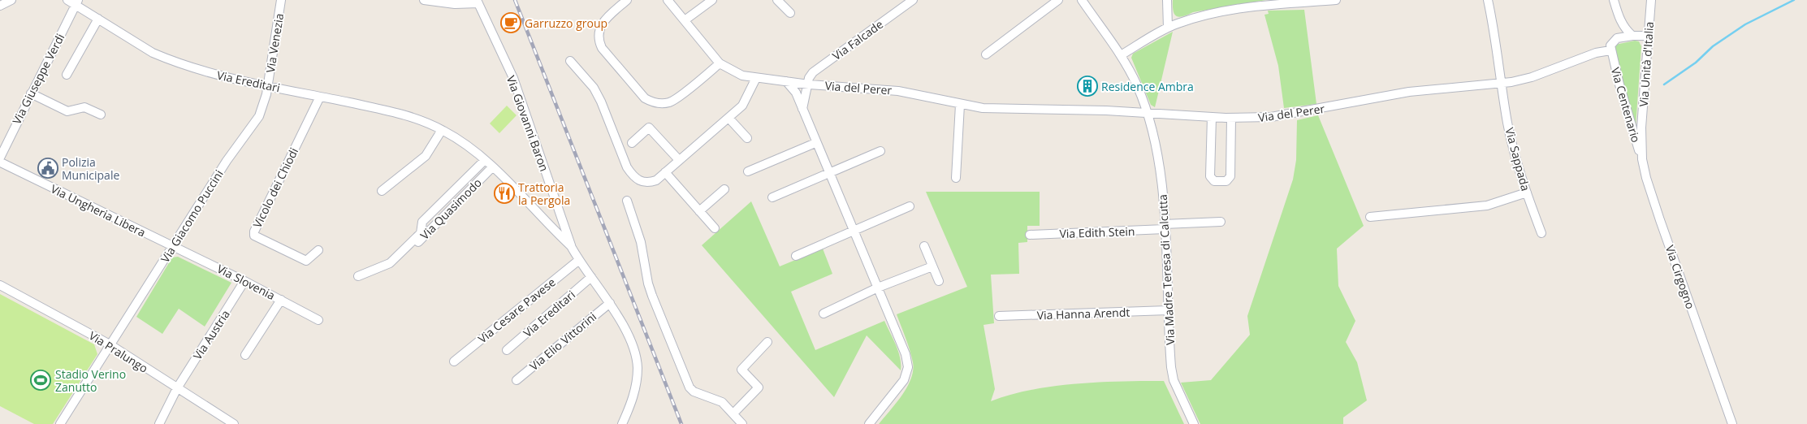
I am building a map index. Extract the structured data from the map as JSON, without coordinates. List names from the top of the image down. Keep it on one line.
{"streets":{"street":["Via Falcade","Via Venezia","Via Unità d'Italia","Via Giuseppe Verdi","Via Ereditari","Via del Perer","Via Centenario","Via Giovanni Baron","Via Sappada","Vicolo dei Chiodi","Via Quasimodo","Via Ungheria Libera","Via Giacomo Puccini","Via Edith Stein","Via Madre Teresa di Calcutta","Via Cirgogno","Via Slovenia","Via Cesare Pavese","Via Hanna Arendt","Via Austria","Via Elio Vittorini","Via Pralungo"]},"crossings":[["Via Falcade","Via del Perer"],["Via Venezia","Via Ereditari"],["Via Venezia","Via Giacomo Puccini"],["Via Unità d'Italia","Via Cirgogno"],["Via Giuseppe Verdi","Via Ereditari"],["Via Giuseppe Verdi","Via Ungheria Libera"],["Via Ereditari","Via Giovanni Baron"],["Via Ereditari","Vicolo dei Chiodi"],["Via Ereditari","Via Quasimodo"],["Via Ereditari","Via Giacomo Puccini"],["Via Ereditari","Via Cesare Pavese"],["Via Ereditari","Via Elio Vittorini"],["Via del Perer","Via Centenario"],["Via del Perer","Via Sappada"],["Via del Perer","Via Madre Teresa di Calcutta"],["Via Centenario","Via Cirgogno"],["Via Ungheria Libera","Via Giacomo Puccini"],["Via Ungheria Libera","Via Slovenia"],["Via Giacomo Puccini","Via Slovenia"],["Via Giacomo Puccini","Via Pralungo"],["Via Edith Stein","Via Madre Teresa di Calcutta"],["Via Madre Teresa di Calcutta","Via Hanna Arendt"],["Via Slovenia","Via Austria"],["Via Austria","Via Pralungo"]],"places":{"cafe":["Garruzzo group"],"building":["Residence Ambra"],"public building":["Polizia Municipale"],"restaurant":["Trattoria la Pergola"],"sports":["Stadio Verino Zanutto"]}}
